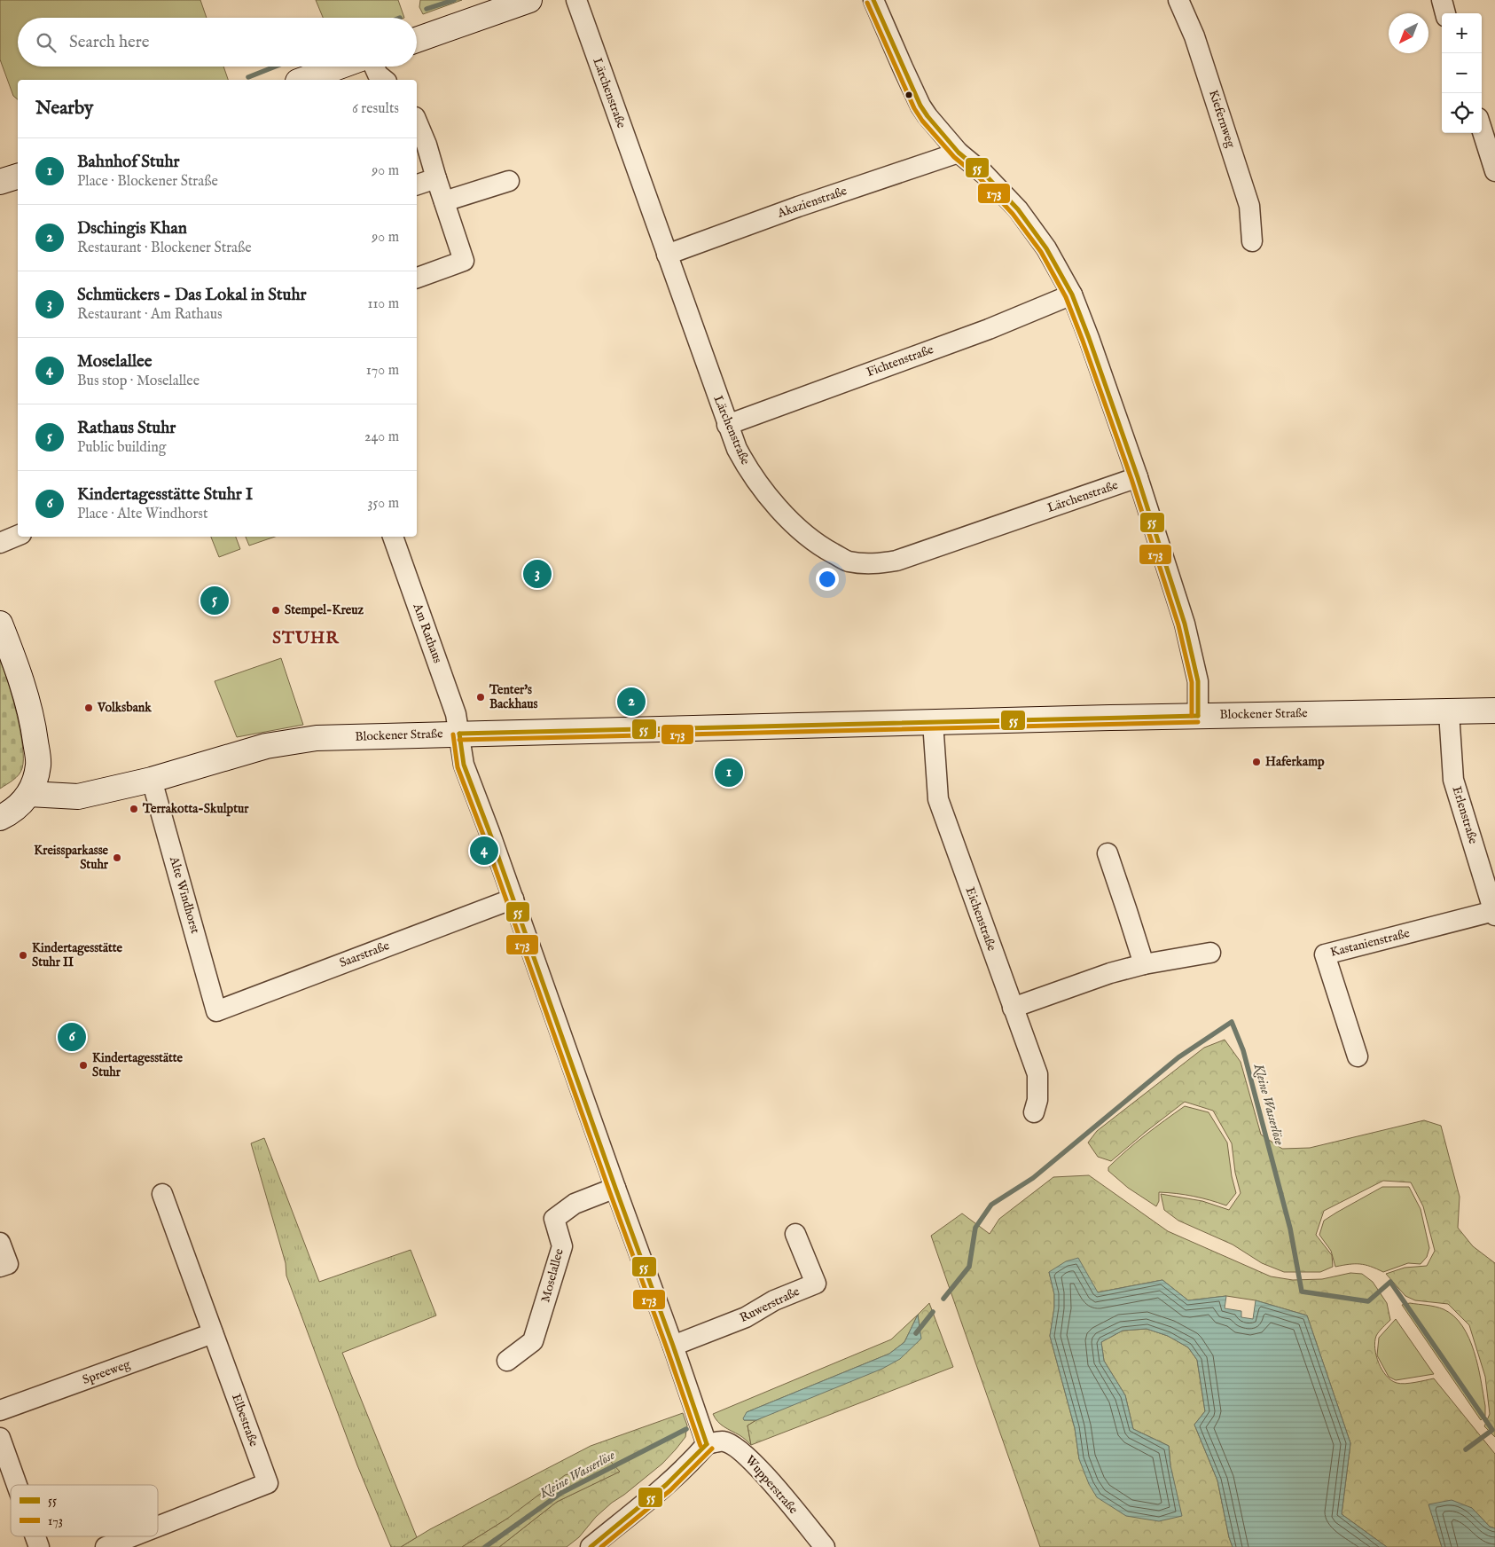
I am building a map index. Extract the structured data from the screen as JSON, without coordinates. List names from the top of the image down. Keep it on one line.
{"streets":{"street":["Lärchenstraße","Kiefernweg","Akazienstraße","Fichtenstraße","Am Rathaus","Blockener Straße","Erlenstraße","Alte Windhorst","Eichenstraße","Kastanienstraße","Saarstraße","Moselallee","Ruwerstraße","Spreeweg","Elbestraße","Wupperstraße"]},"crossings":[["Lärchenstraße","Akazienstraße"],["Lärchenstraße","Fichtenstraße"],["Am Rathaus","Blockener Straße"],["Blockener Straße","Erlenstraße"],["Blockener Straße","Alte Windhorst"],["Blockener Straße","Eichenstraße"],["Erlenstraße","Kastanienstraße"],["Alte Windhorst","Saarstraße"],["Spreeweg","Elbestraße"]],"districts":["STUHR"],"water":["Kleine Wasserlöse"],"places":["Stempel-Kreuz","Tenter's Backhaus","Volksbank","Haferkamp","Terrakotta-Skulptur","Kreissparkasse Stuhr","Kindertagesstätte Stuhr II","Kindertagesstätte Stuhr"],"lines":["transit line 55","transit line 173"],"legend":["55","173"],"north":"bottom left","page":{"map_buttons":["+","−"],"search":"Search here","heading":["Nearby","6 results"],"list":[{"mark":"1","name":"Bahnhof Stuhr","note":"Place · Blockener Straße","value":"90 m"},{"mark":"2","name":"Dschingis Khan","note":"Restaurant · Blockener Straße","value":"90 m"},{"mark":"3","name":"Schmückers - Das Lokal in Stuhr","note":"Restaurant · Am Rathaus","value":"110 m"},{"mark":"4","name":"Moselallee","note":"Bus stop · Moselallee","value":"170 m"},{"mark":"5","name":"Rathaus Stuhr","note":"Public building","value":"240 m"},{"mark":"6","name":"Kindertagesstätte Stuhr I","note":"Place · Alte Windhorst","value":"350 m"}],"pins":["3","5","2","1","4","6"]}}
